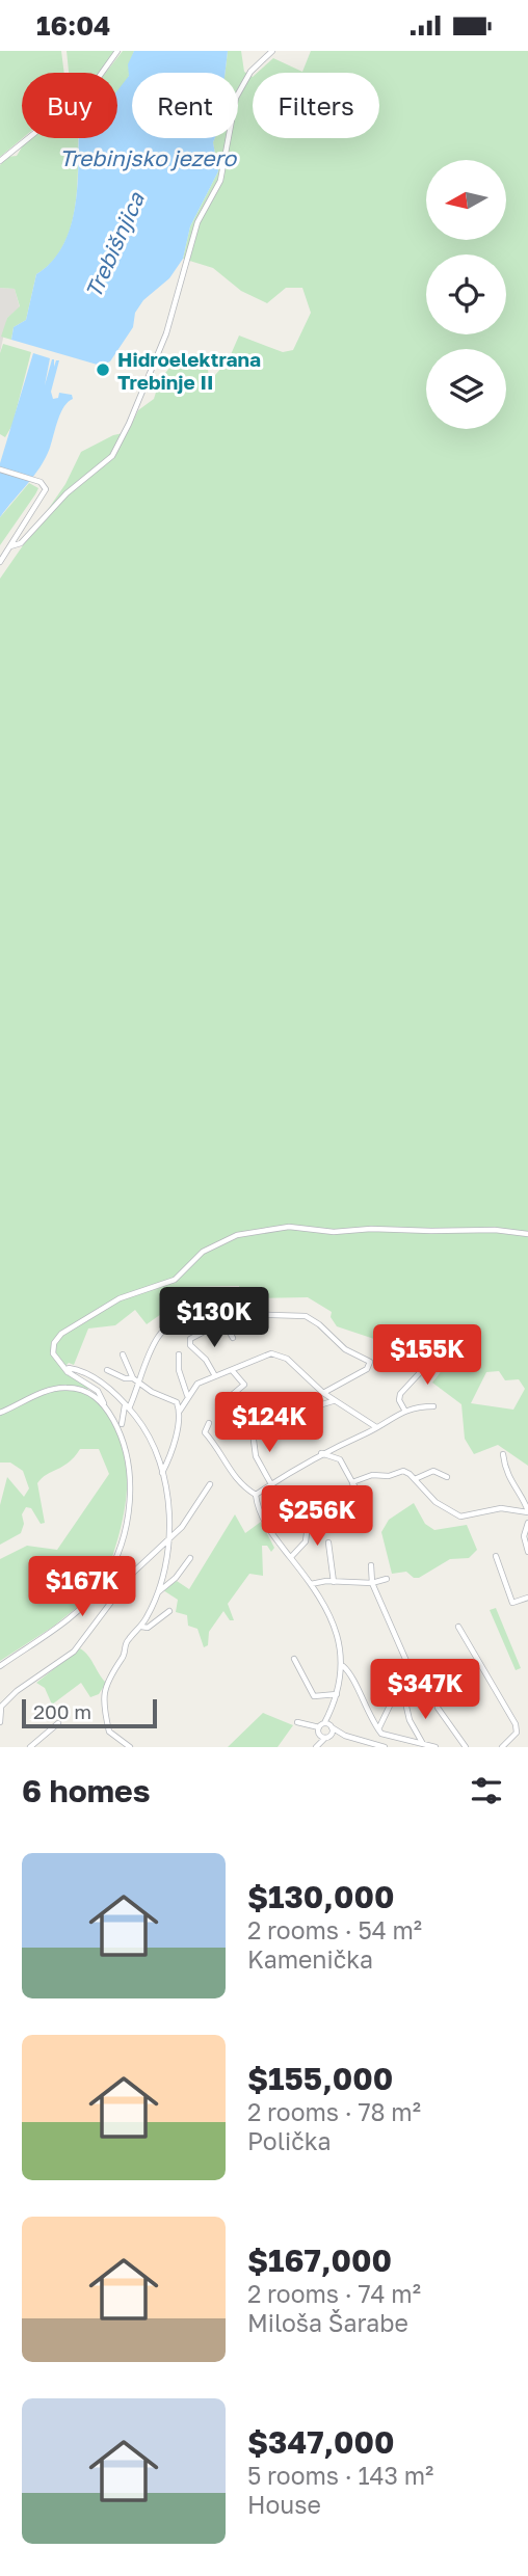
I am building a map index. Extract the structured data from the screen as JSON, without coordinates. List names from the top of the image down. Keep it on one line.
{"water":["Trebinjsko jezero","Trebišnjica"],"places":["Hidroelektrana Trebinje II"],"scale_bar":"200 m","north":"left","page":{"status":"16:04","chip":["Buy","Rent","Filters"],"price":["$130K","$155K","$124K","$256K","$167K","$347K"],"scale":"200 m","heading":"6 homes","list":[{"name":"$130,000","note":"2 rooms · 54 m² · Kamenička"},{"name":"$155,000","note":"2 rooms · 78 m² · Polička"},{"name":"$167,000","note":"2 rooms · 74 m² · Miloša Šarabe"},{"name":"$347,000","note":"5 rooms · 143 m² · House"}]}}
